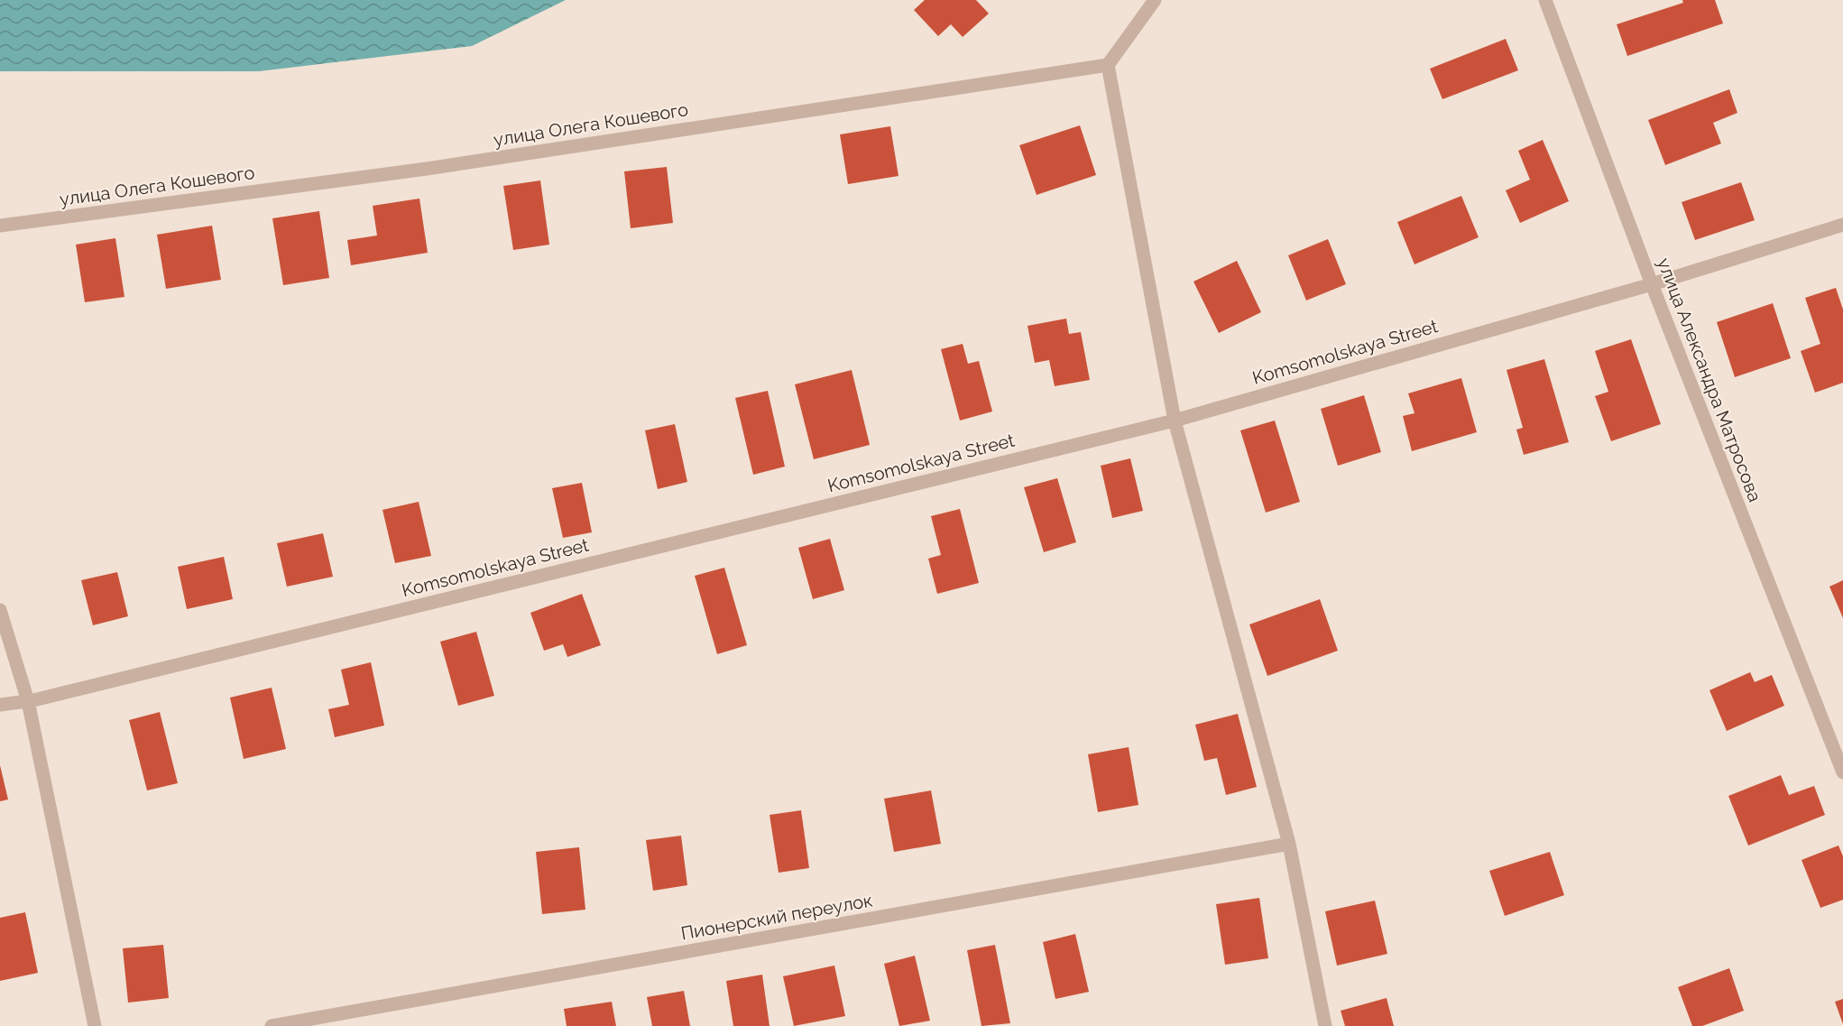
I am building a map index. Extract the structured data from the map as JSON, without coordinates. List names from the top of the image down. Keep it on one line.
{"streets":{"street":["улица Олега Кошевого","Komsomolskaya Street","улица Александра Матросова","Пионерский переулок"]},"crossings":[["Komsomolskaya Street","улица Александра Матросова"]]}
